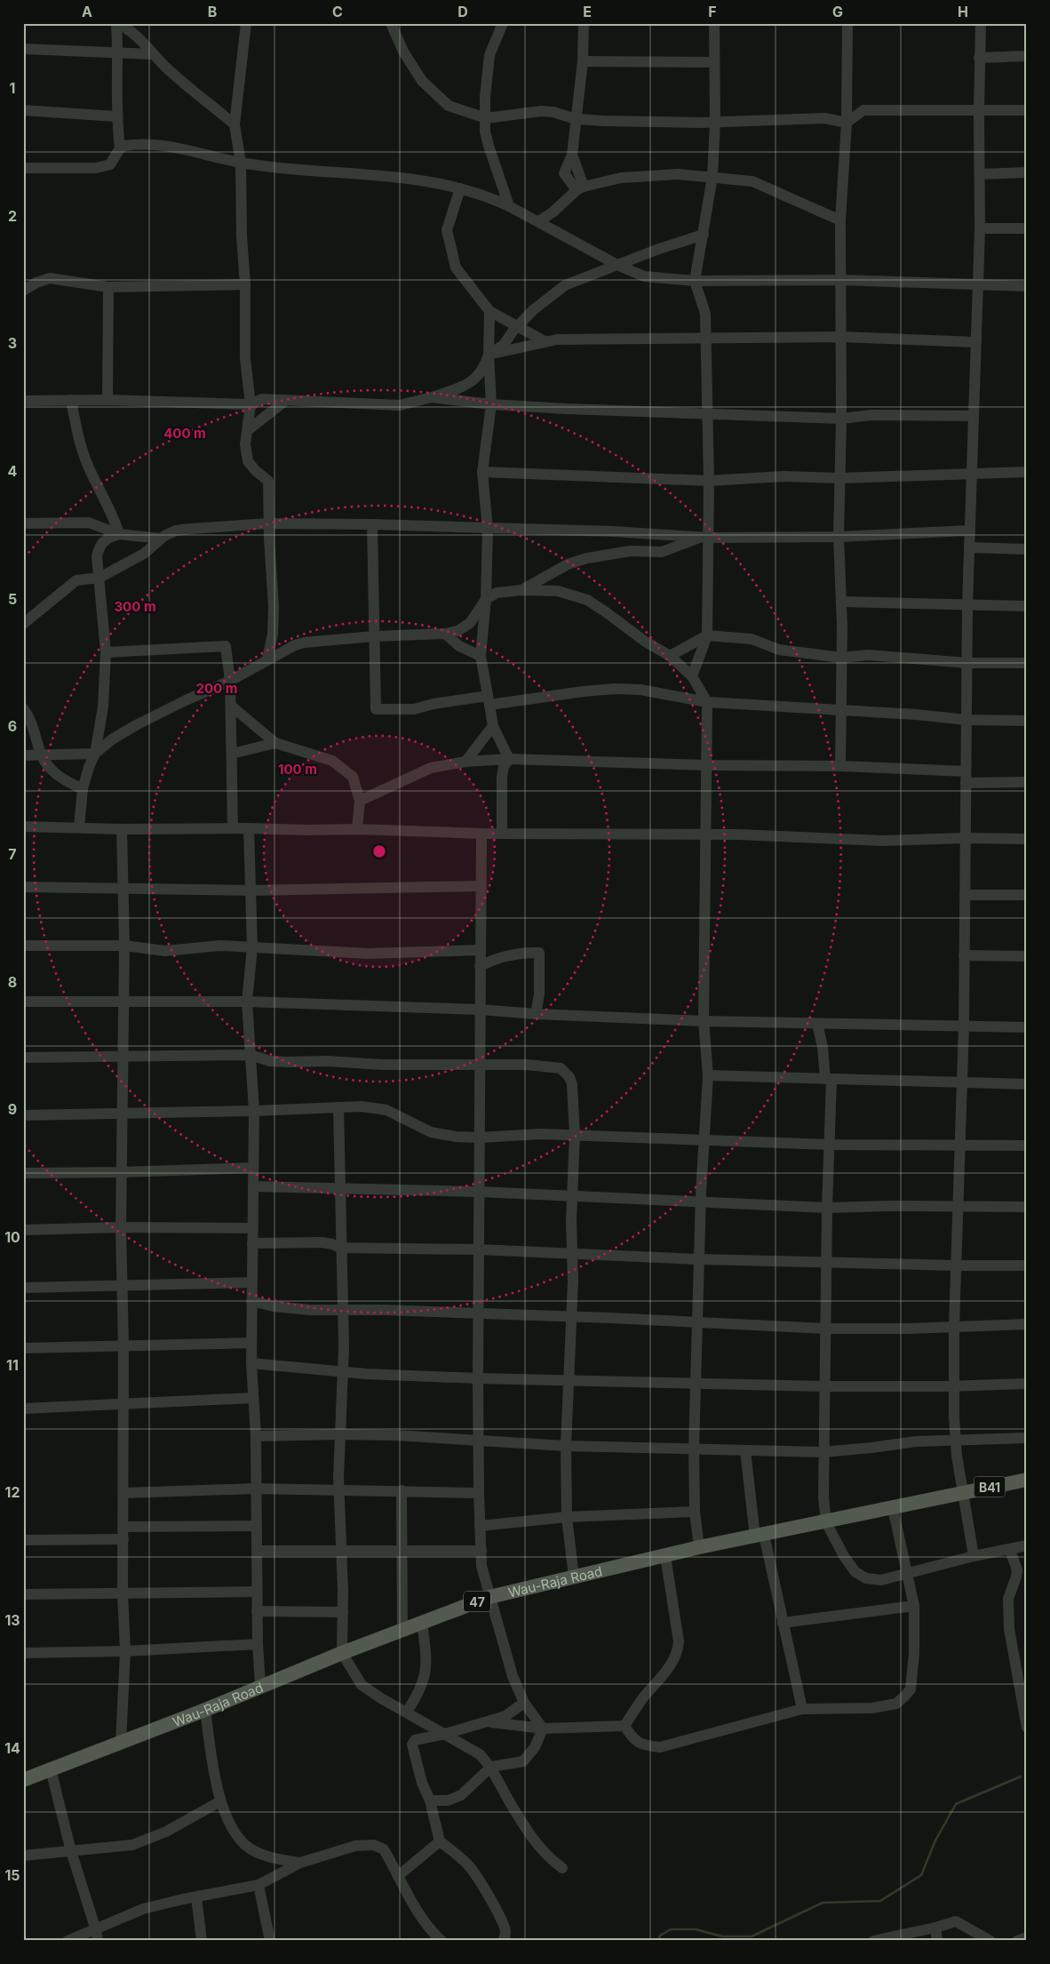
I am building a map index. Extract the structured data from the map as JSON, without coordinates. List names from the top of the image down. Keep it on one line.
{"streets":{"main road":["B41","Wau-Raja Road","47"]},"crossings":[["B41","Wau-Raja Road"]],"grid":{"columns":["A","B","C","D","E","F","G","H"],"rows":["1","2","3","4","5","6","7","8","9","10","11","12","13","14","15"]},"rings":["400 m","300 m","200 m","100 m"]}
